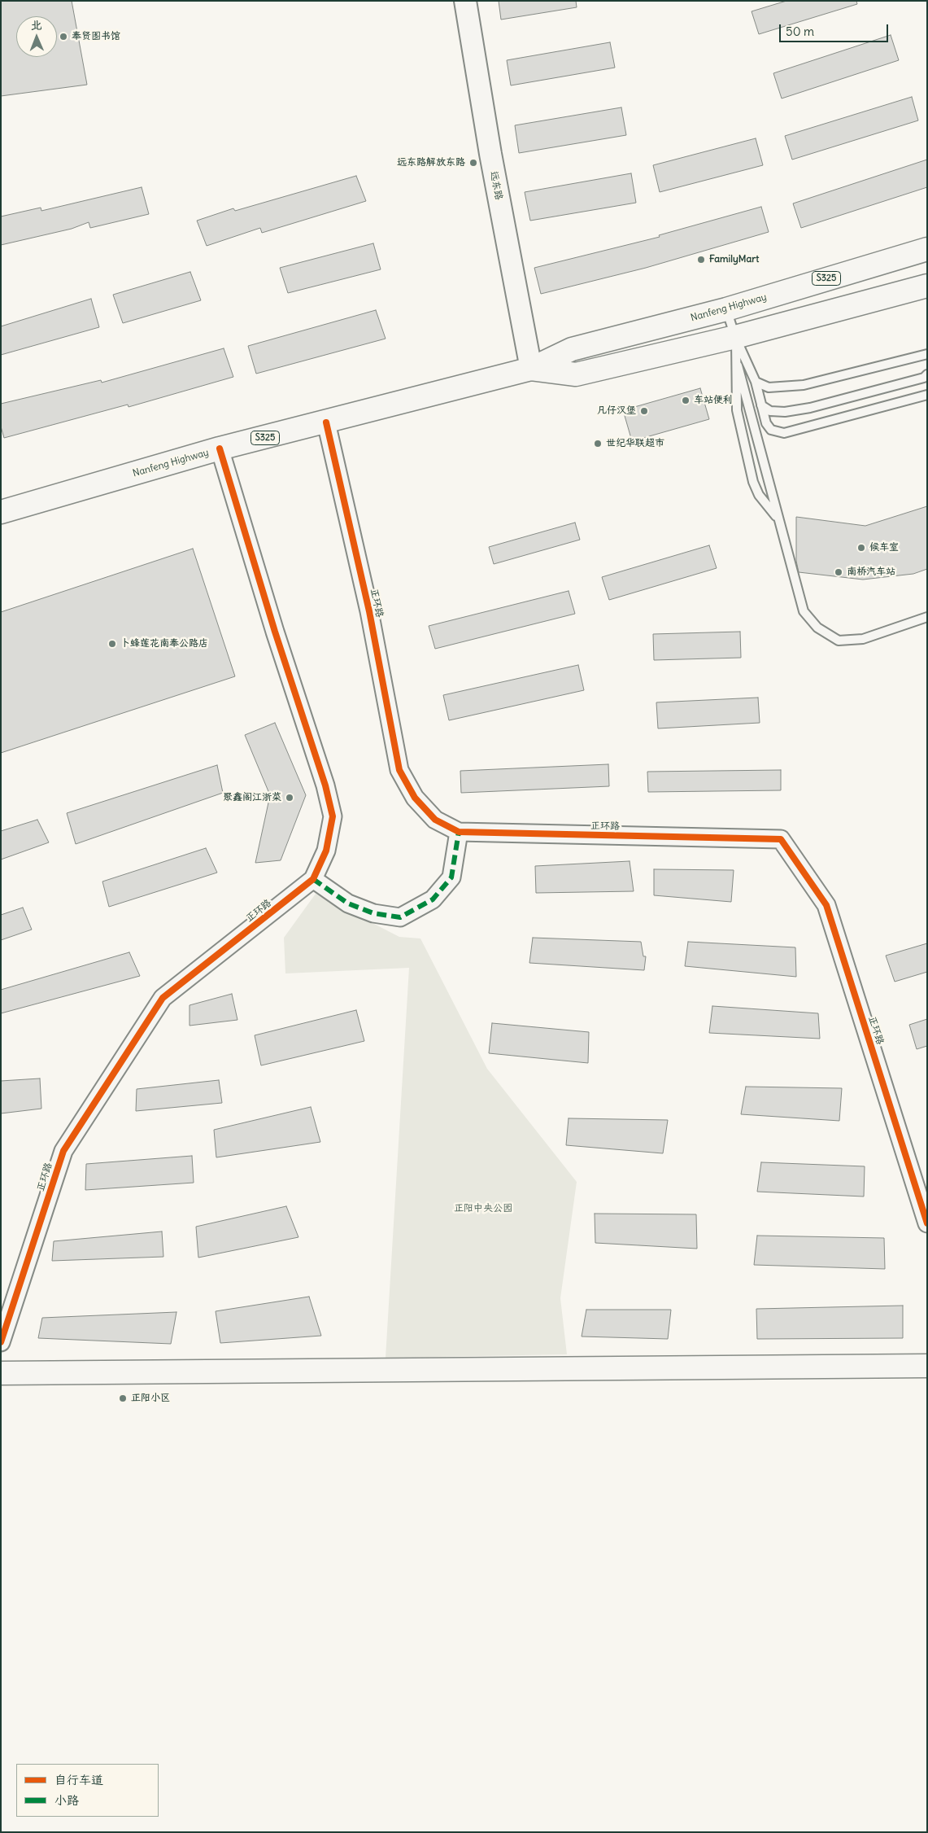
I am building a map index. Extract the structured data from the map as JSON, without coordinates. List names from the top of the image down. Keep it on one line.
{"streets":{"main road":["S325","Nanfeng Highway"],"street":["远东路","正环路"]},"crossings":[["远东路","Nanfeng Highway"],["Nanfeng Highway","正环路"]],"parks":["正阳中央公园"],"places":["奉贤图书馆","远东路解放东路","FamilyMart","车站便利","凡仔汉堡","世纪华联超市","候车室","南桥汽车站","卜蜂莲花南奉公路店","聚鑫阁江浙菜","正阳小区"],"legend":["自行车道","小路"],"scale_bar":"50 m","north":"top"}
